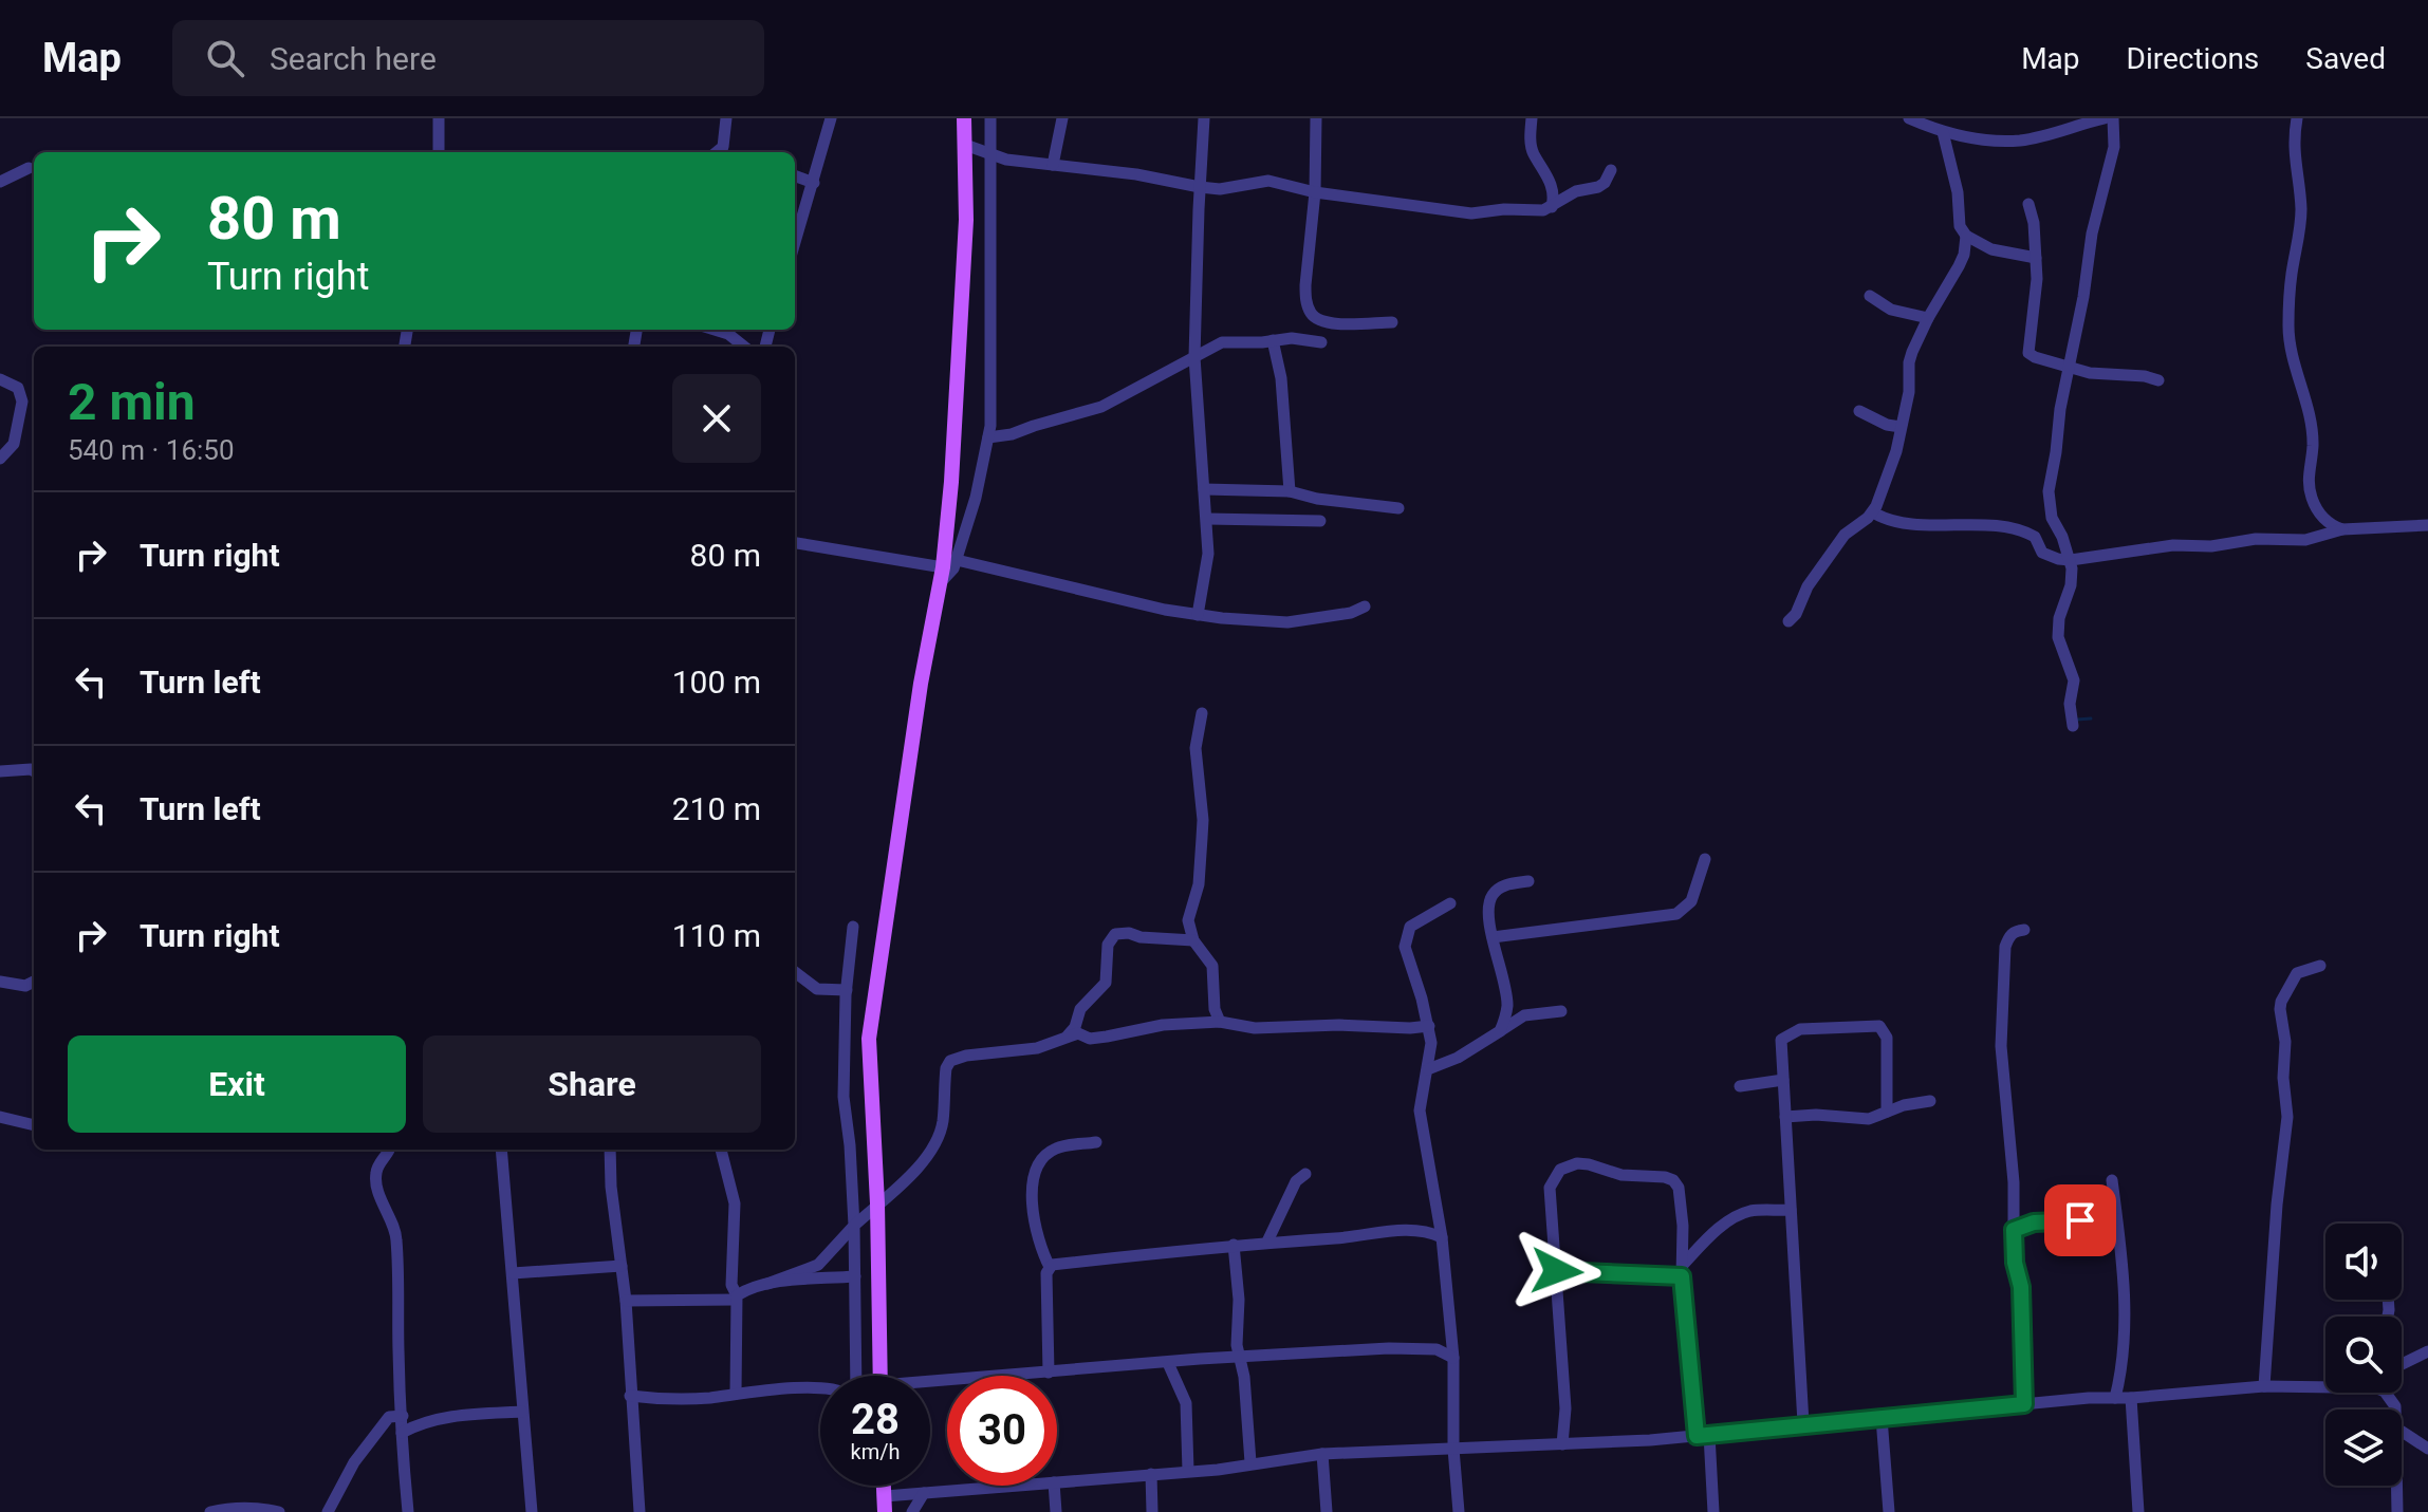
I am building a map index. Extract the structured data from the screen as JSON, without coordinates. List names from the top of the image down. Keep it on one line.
{"page":{"header":"Map","search":"Search here","nav":["Map","Directions","Saved"],"turn":["80 m","Turn right"],"heading":["2 min","540 m · 16:50"],"list":[{"name":"Turn right","value":"80 m"},{"name":"Turn left","value":"100 m"},{"name":"Turn left","value":"210 m"},{"name":"Turn right","value":"110 m"}],"buttons":["Exit","Share"],"speed":"28 km/h","limit":"30"}}
